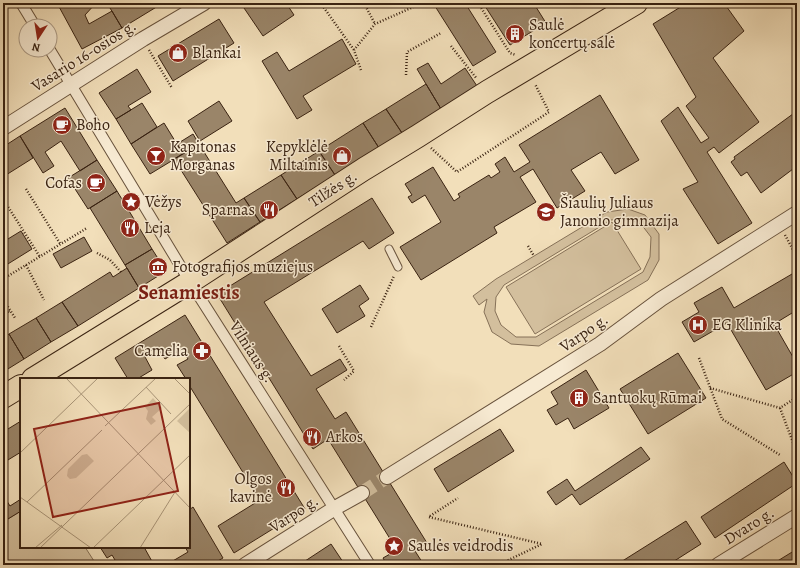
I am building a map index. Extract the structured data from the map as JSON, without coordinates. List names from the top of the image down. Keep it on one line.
{"streets":{"highway":["Tilžės g."],"street":["Vasario 16-osios g.","Varpo g.","Vilniaus g.","Dvaro g."]},"crossings":[["Vasario 16-osios g.","Vilniaus g."],["Tilžės g.","Vilniaus g."],["Varpo g.","Vilniaus g."]],"districts":["Senamiestis"],"places":{"building":["Saulė koncertų salė","Santuokų Rūmai"],"shop":["Blankai","Kepyklėlė Miltainis"],"cafe":["Boho","Cofas"],"bar":["Kapitonas Morganas"],"place":["Vėžys","Saulės veidrodis"],"restaurant":["Sparnas","Leja","Arkos","Olgos kavinė"],"school or university":["Šiaulių Juliaus Janonio gimnazija"],"museum":["Fotografijos muziejus"],"hospital":["EG Klinika"],"pharmacy":["Camelia"]},"north":"bottom"}
